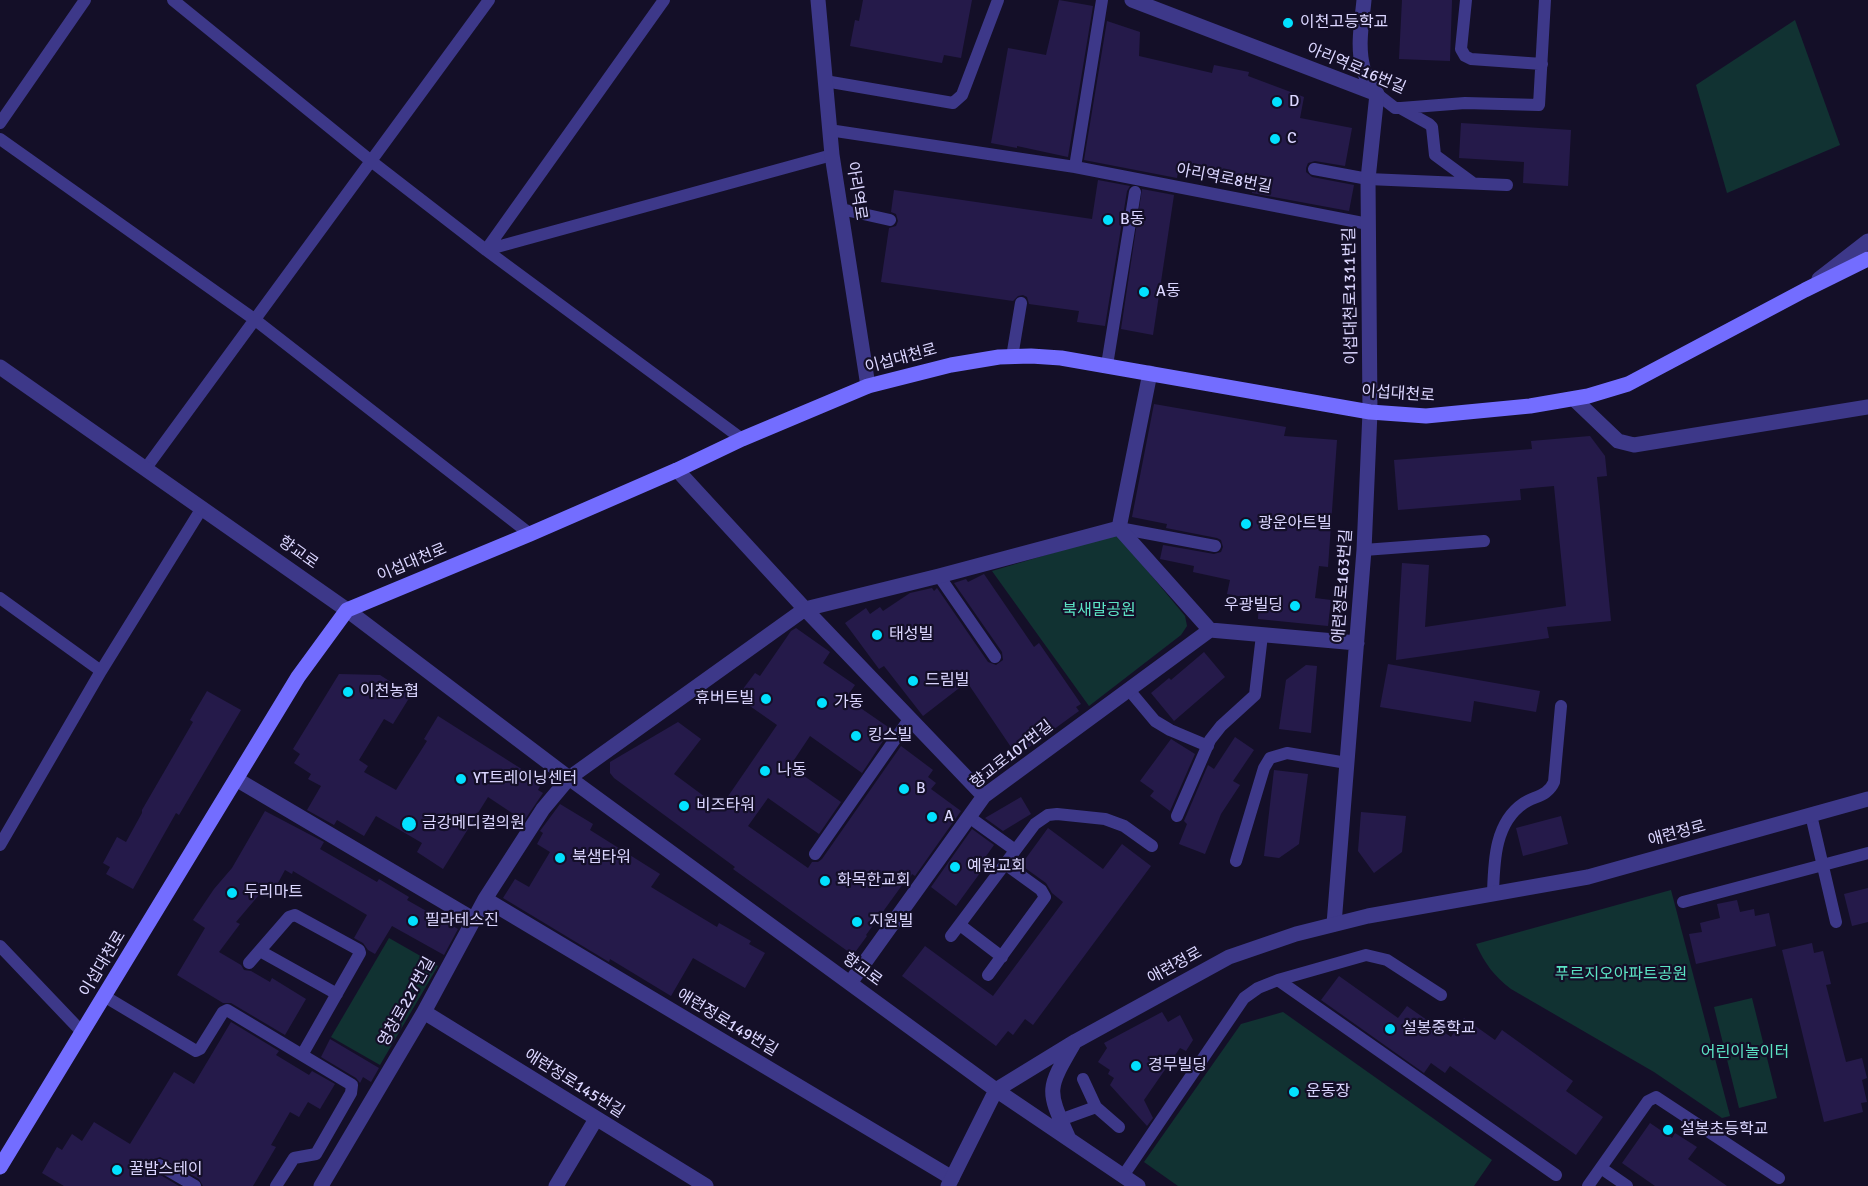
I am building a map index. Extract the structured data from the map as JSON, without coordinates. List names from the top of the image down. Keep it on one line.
{"streets":{"main road":["이섭대천로"],"street":["아리역로16번길","아리역로","이섭대천로1311번길","향교로","애련정로163번길","향교로107번길","애련정로","영창로227번길","애련정로149번길","애련정로145번길"],"lane":["아리역로8번길"]},"crossings":[["아리역로16번길","이섭대천로1311번길"],["아리역로8번길","아리역로"],["아리역로8번길","이섭대천로1311번길"],["아리역로","이섭대천로"],["이섭대천로1311번길","이섭대천로"],["이섭대천로1311번길","애련정로163번길"],["이섭대천로","향교로"],["이섭대천로","애련정로163번길"],["향교로","향교로107번길"],["향교로","애련정로"],["향교로","영창로227번길"],["애련정로163번길","애련정로"],["영창로227번길","애련정로149번길"],["영창로227번길","애련정로145번길"]],"parks":["북새말공원","푸르지오아파트공원","어린이놀이터"],"places":["이천고등학교","D","C","B동","A동","광운아트빌","우광빌딩","태성빌","드림빌","이천농협","휴버트빌","가동","킹스빌","나동","YT트레이닝센터","B","비즈타워","A","금강메디컬의원","북샘타워","예원교회","화목한교회","두리마트","필라테스진","지원빌","설봉중학교","경무빌딩","운동장","설봉초등학교","꿀밤스테이"]}
